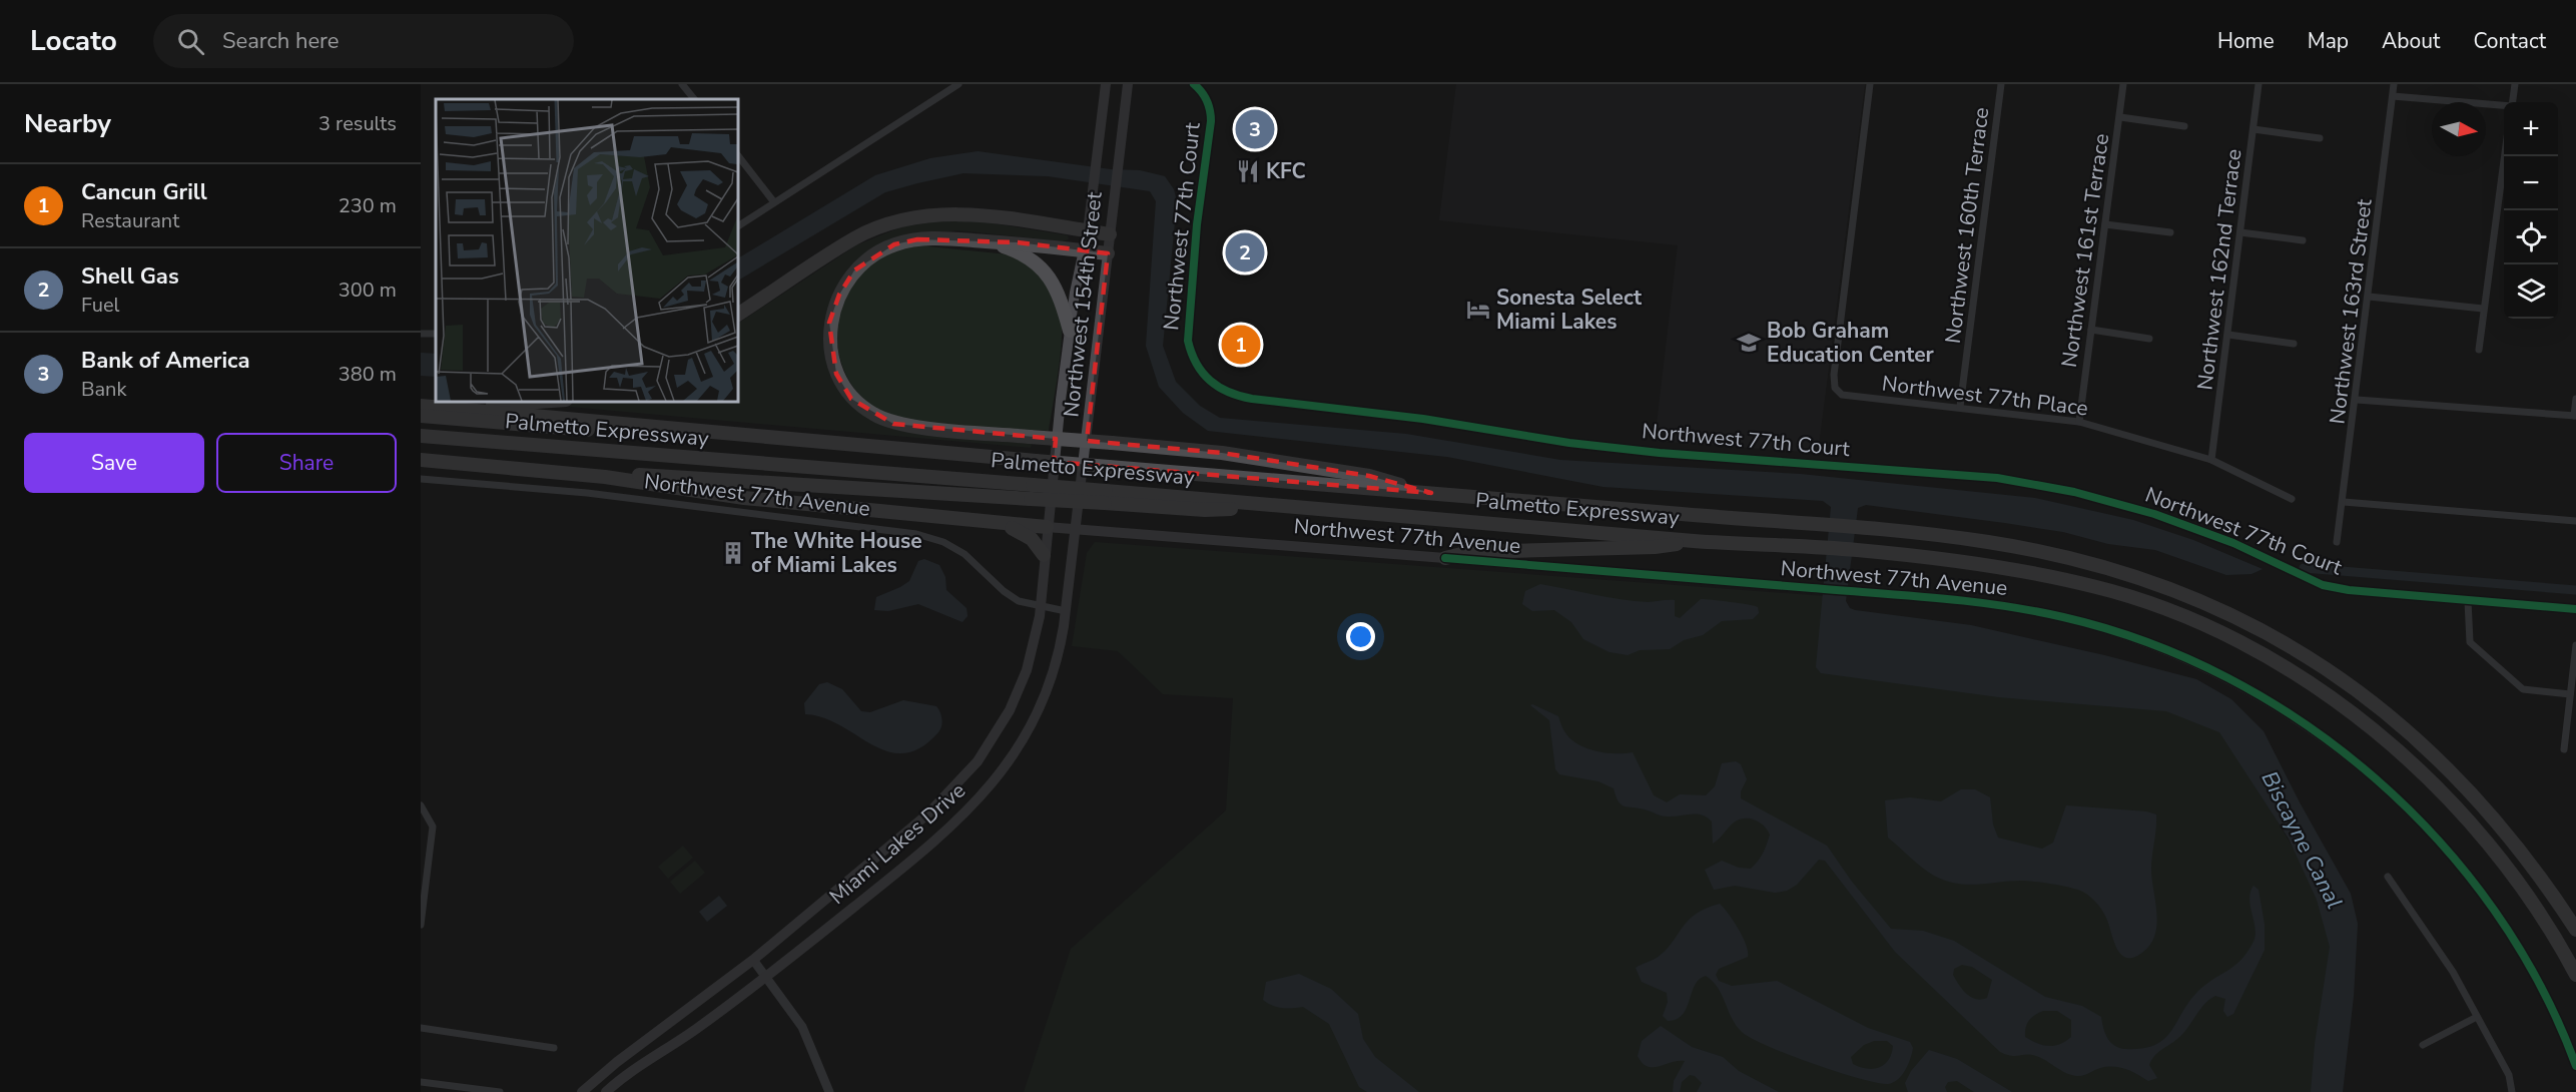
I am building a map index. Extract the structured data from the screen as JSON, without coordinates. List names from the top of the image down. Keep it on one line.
{"streets":{"highway":["Palmetto Expressway"],"main road":["Northwest 154th Street","Northwest 77th Avenue","Miami Lakes Drive"],"street":["Northwest 160th Terrace","Northwest 77th Court","Northwest 161st Terrace","Northwest 162nd Terrace","Northwest 163rd Street","Northwest 77th Place"]},"crossings":[["Northwest 160th Terrace","Northwest 77th Place"],["Northwest 161st Terrace","Northwest 77th Place"],["Northwest 162nd Terrace","Northwest 77th Place"],["Northwest 154th Street","Northwest 77th Avenue"],["Northwest 154th Street","Miami Lakes Drive"],["Northwest 77th Avenue","Miami Lakes Drive"]],"water":["Biscayne Canal"],"places":{"restaurant":["KFC"],"hotel":["Sonesta Select Miami Lakes"],"school or university":["Bob Graham Education Center"],"building":["The White House of Miami Lakes"]},"north":"right","page":{"header":"Locato","search":"Search here","nav":["Home","Map","About","Contact"],"heading":["Nearby","3 results"],"map_buttons":["+","−"],"pins":["3","2","1"],"list":[{"mark":"1","name":"Cancun Grill","note":"Restaurant","value":"230 m"},{"mark":"2","name":"Shell Gas","note":"Fuel","value":"300 m"},{"mark":"3","name":"Bank of America","note":"Bank","value":"380 m"}],"buttons":["Save","Share"]}}
